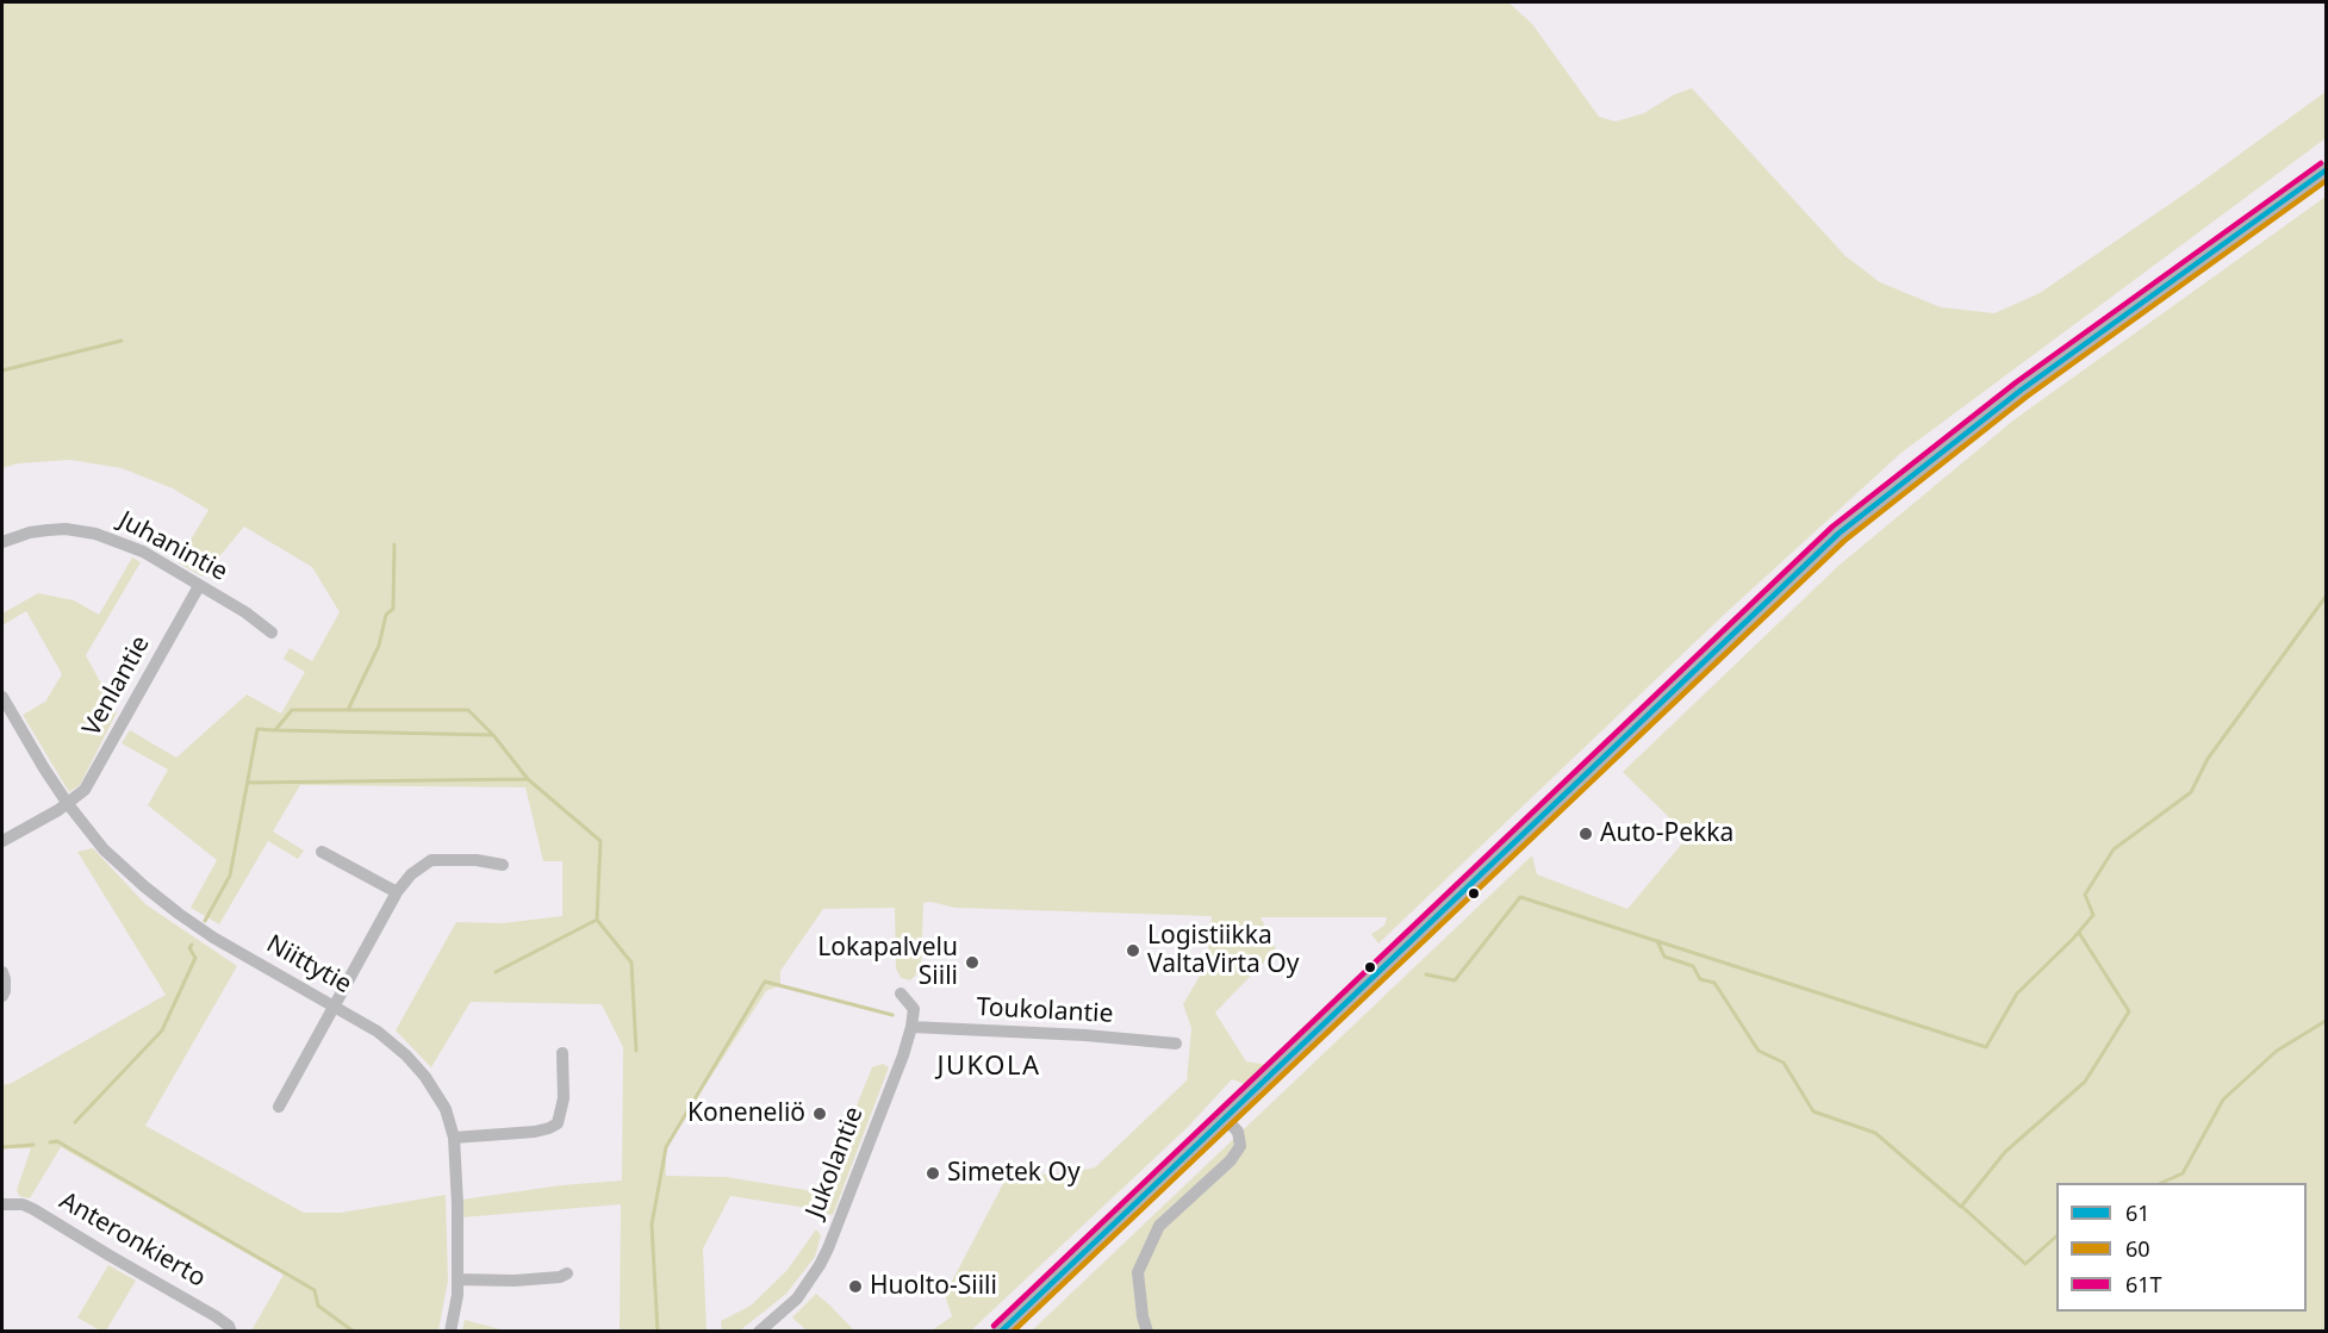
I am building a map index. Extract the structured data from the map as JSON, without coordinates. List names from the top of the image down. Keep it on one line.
{"streets":{"street":["Juhanintie","Venlantie","Niittytie","Toukolantie","Jukolantie","Anteronkierto"]},"crossings":[["Juhanintie","Venlantie"],["Venlantie","Niittytie"],["Toukolantie","Jukolantie"]],"districts":["JUKOLA"],"places":["Auto-Pekka","Logistiikka ValtaVirta Oy","Lokapalvelu Siili","Koneneliö","Simetek Oy","Huolto-Siili"],"lines":["transit line 61T","transit line 61","transit line 60"],"legend":["61","60","61T"]}
